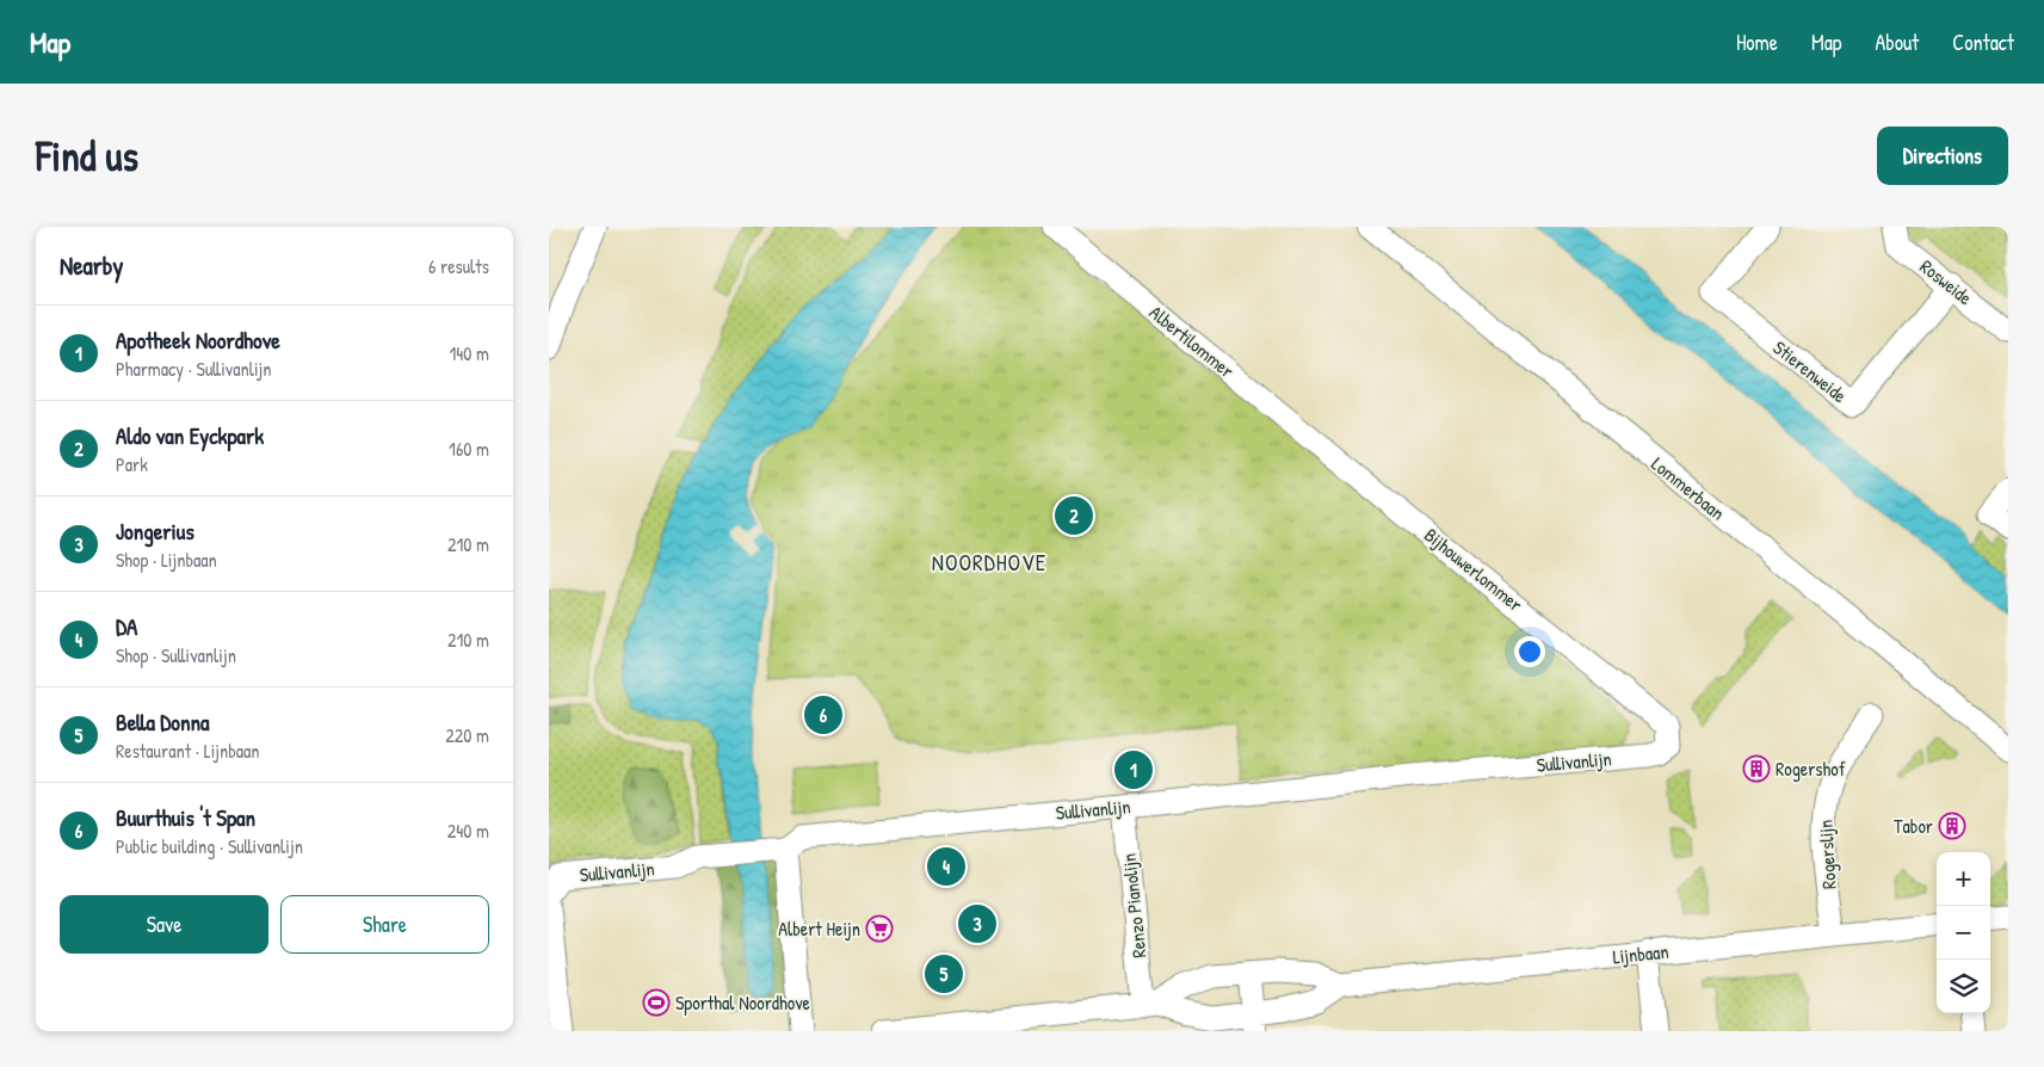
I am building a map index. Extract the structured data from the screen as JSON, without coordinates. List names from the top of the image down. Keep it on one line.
{"streets":{"street":["Rosweide","Albertilommer","Stierenweide","Lommerbaan","Bijhouwerlommer","Sullivanlijn","Rogerslijn","Renzo Pianolijn","Lijnbaan"]},"crossings":[["Rosweide","Stierenweide"],["Albertilommer","Bijhouwerlommer"],["Bijhouwerlommer","Sullivanlijn"],["Sullivanlijn","Renzo Pianolijn"],["Rogerslijn","Lijnbaan"],["Renzo Pianolijn","Lijnbaan"]],"districts":["NOORDHOVE"],"places":{"building":["Rogershof","Tabor"],"supermarket":["Albert Heijn"],"sports":["Sporthal Noordhove"]},"page":{"header":"Map","nav":["Home","Map","About","Contact"],"buttons":["Directions",["Save","Share"]],"title":"Find us","heading":["Nearby","6 results"],"list":[{"mark":"1","name":"Apotheek Noordhove","note":"Pharmacy · Sullivanlijn","value":"140 m"},{"mark":"2","name":"Aldo van Eyckpark","note":"Park","value":"160 m"},{"mark":"3","name":"Jongerius","note":"Shop · Lijnbaan","value":"210 m"},{"mark":"4","name":"DA","note":"Shop · Sullivanlijn","value":"210 m"},{"mark":"5","name":"Bella Donna","note":"Restaurant · Lijnbaan","value":"220 m"},{"mark":"6","name":"Buurthuis 't Span","note":"Public building · Sullivanlijn","value":"240 m"}],"pins":["2","6","1","4","3","5"],"map_buttons":["+","−"]}}
